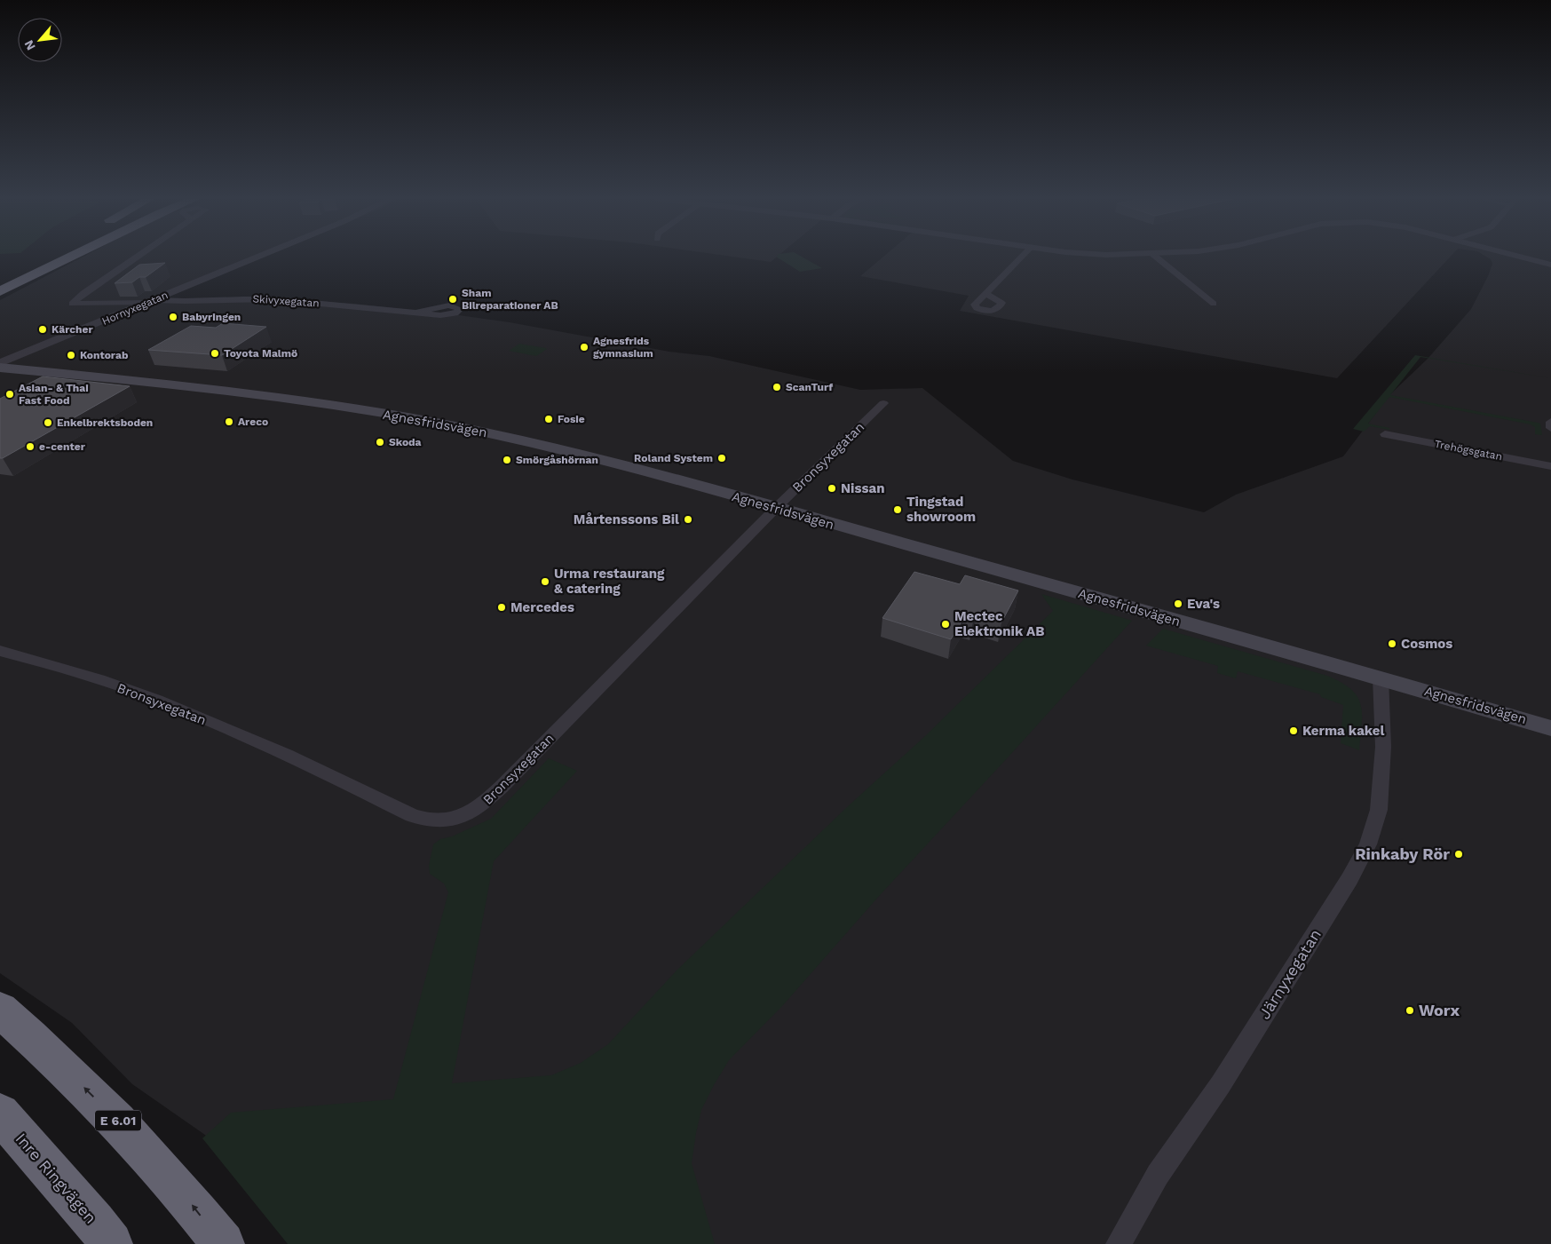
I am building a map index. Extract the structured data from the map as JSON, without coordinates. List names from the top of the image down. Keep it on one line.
{"streets":{"highway":["E 6.01","Inre Ringvägen"],"main road":["Agnesfridsvägen"],"street":["Skivyxegatan","Hornyxegatan","Trehögsgatan","Bronsyxegatan","Järnyxegatan"]},"crossings":[["Skivyxegatan","Hornyxegatan"],["Agnesfridsvägen","Bronsyxegatan"],["Agnesfridsvägen","Järnyxegatan"]],"places":["Sham Bilreparationer AB","Babyringen","Kärcher","Agnesfrids gymnasium","Toyota Malmö","Kontorab","ScanTurf","Asian- & Thai Fast Food","Fosie","Areco","Enkelbrektsboden","Skoda","e-center","Roland System","Smörgåshörnan","Nissan","Tingstad showroom","Mårtenssons Bil","Urma restaurang & catering","Eva's","Mercedes","Mectec Elektronik AB","Cosmos","Kerma kakel","Rinkaby Rör","Worx"],"north":"bottom left"}
